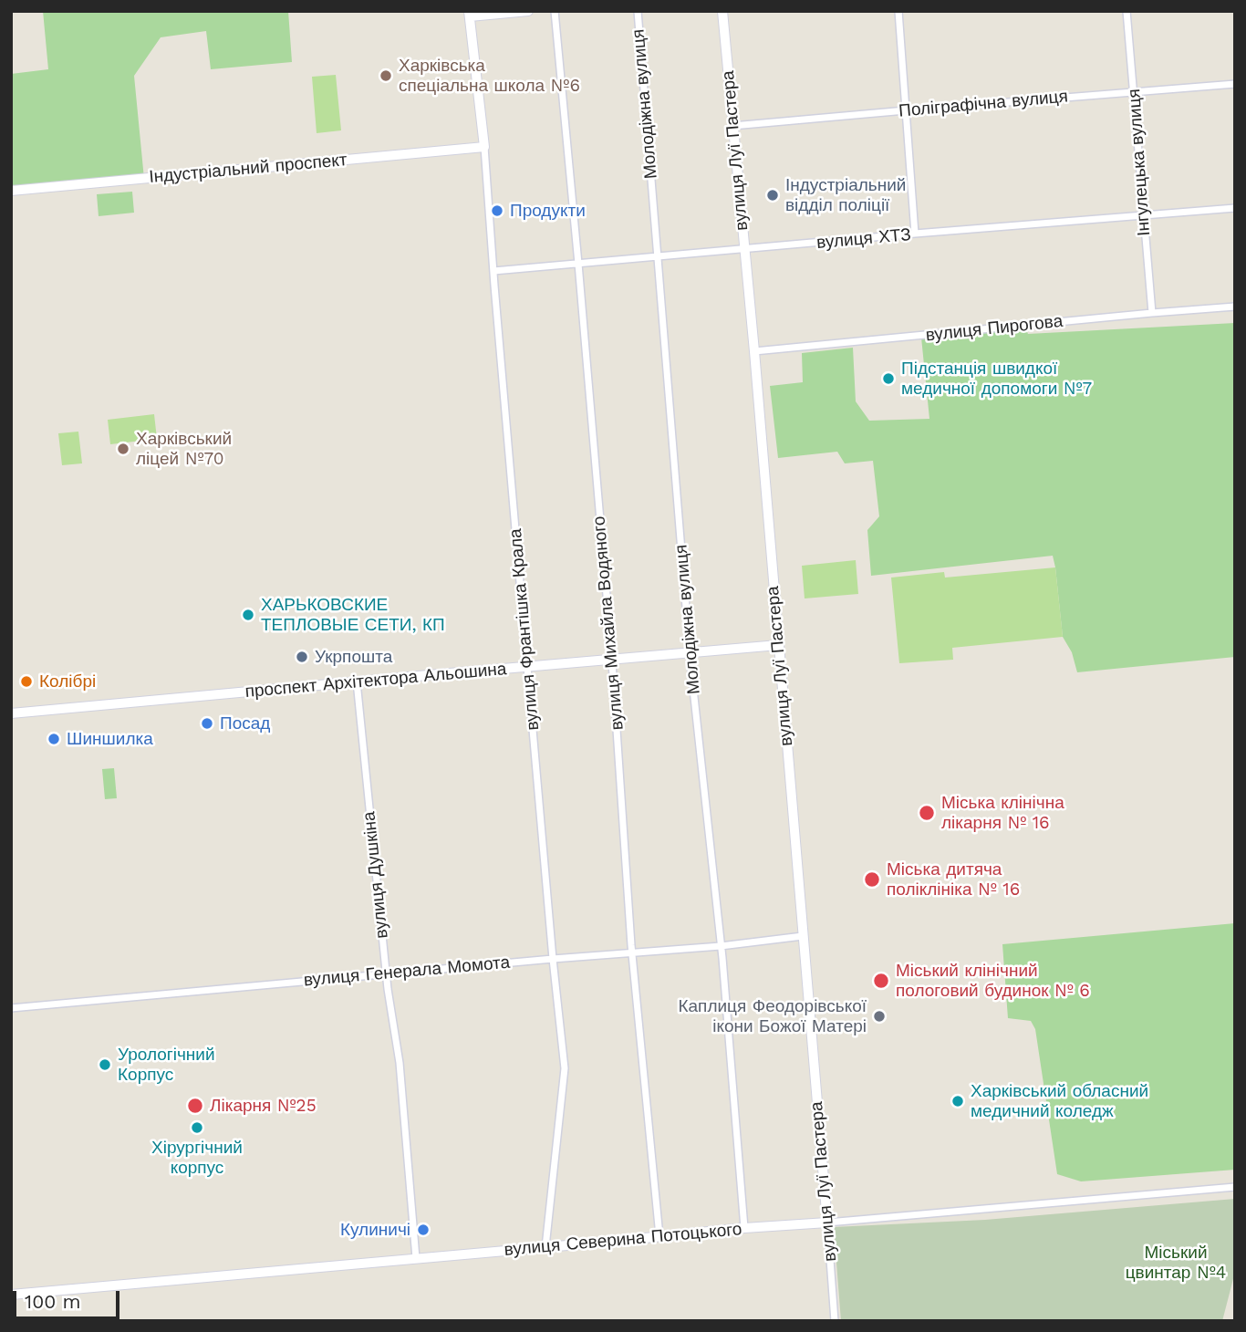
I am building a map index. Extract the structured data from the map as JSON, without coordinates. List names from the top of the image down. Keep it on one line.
{"streets":{"street":["Молодіжна вулиця","Поліграфічна вулиця","вулиця Луї Пастера","Інгулецька вулиця","Індустріальний проспект","вулиця ХТЗ","вулиця Пирогова","вулиця Михайла Водяного","вулиця Франтішка Крала","проспект Архітектора Альошина","вулиця Душкіна","вулиця Генерала Момота","вулиця Северина Потоцького"]},"crossings":[["Молодіжна вулиця","вулиця ХТЗ"],["Молодіжна вулиця","проспект Архітектора Альошина"],["Молодіжна вулиця","вулиця Генерала Момота"],["Молодіжна вулиця","вулиця Северина Потоцького"],["Поліграфічна вулиця","вулиця Луї Пастера"],["Поліграфічна вулиця","Інгулецька вулиця"],["вулиця Луї Пастера","вулиця ХТЗ"],["вулиця Луї Пастера","вулиця Пирогова"],["вулиця Луї Пастера","проспект Архітектора Альошина"],["вулиця Луї Пастера","вулиця Генерала Момота"],["вулиця Луї Пастера","вулиця Северина Потоцького"],["Інгулецька вулиця","вулиця ХТЗ"],["Інгулецька вулиця","вулиця Пирогова"],["Індустріальний проспект","вулиця Франтішка Крала"],["вулиця ХТЗ","вулиця Михайла Водяного"],["вулиця ХТЗ","вулиця Франтішка Крала"],["вулиця Михайла Водяного","проспект Архітектора Альошина"],["вулиця Михайла Водяного","вулиця Генерала Момота"],["вулиця Михайла Водяного","вулиця Северина Потоцького"],["вулиця Франтішка Крала","проспект Архітектора Альошина"],["вулиця Франтішка Крала","вулиця Генерала Момота"],["вулиця Франтішка Крала","вулиця Северина Потоцького"],["проспект Архітектора Альошина","вулиця Душкіна"],["вулиця Душкіна","вулиця Генерала Момота"],["вулиця Душкіна","вулиця Северина Потоцького"]],"parks":["Міський цвинтар №4"],"places":["Харківська спеціальна школа №6","Індустріальний відділ поліції","Продукти","Підстанція швидкої медичної допомоги №7","Харківський ліцей №70","ХАРЬКОВСКИЕ ТЕПЛОВЫЕ СЕТИ, КП","Укрпошта","Колібрі","Посад","Шиншилка","Міська клінічна лікарня № 16","Міська дитяча поліклініка № 16","Міський клінічний пологовий будинок № 6","Каплиця Феодорівської ікони Божої Матері","Урологічний Корпус","Харківський обласний медичний коледж","Лікарня №25","Хірургічний корпус","Кулиничі"],"scale_bar":"100 m"}
